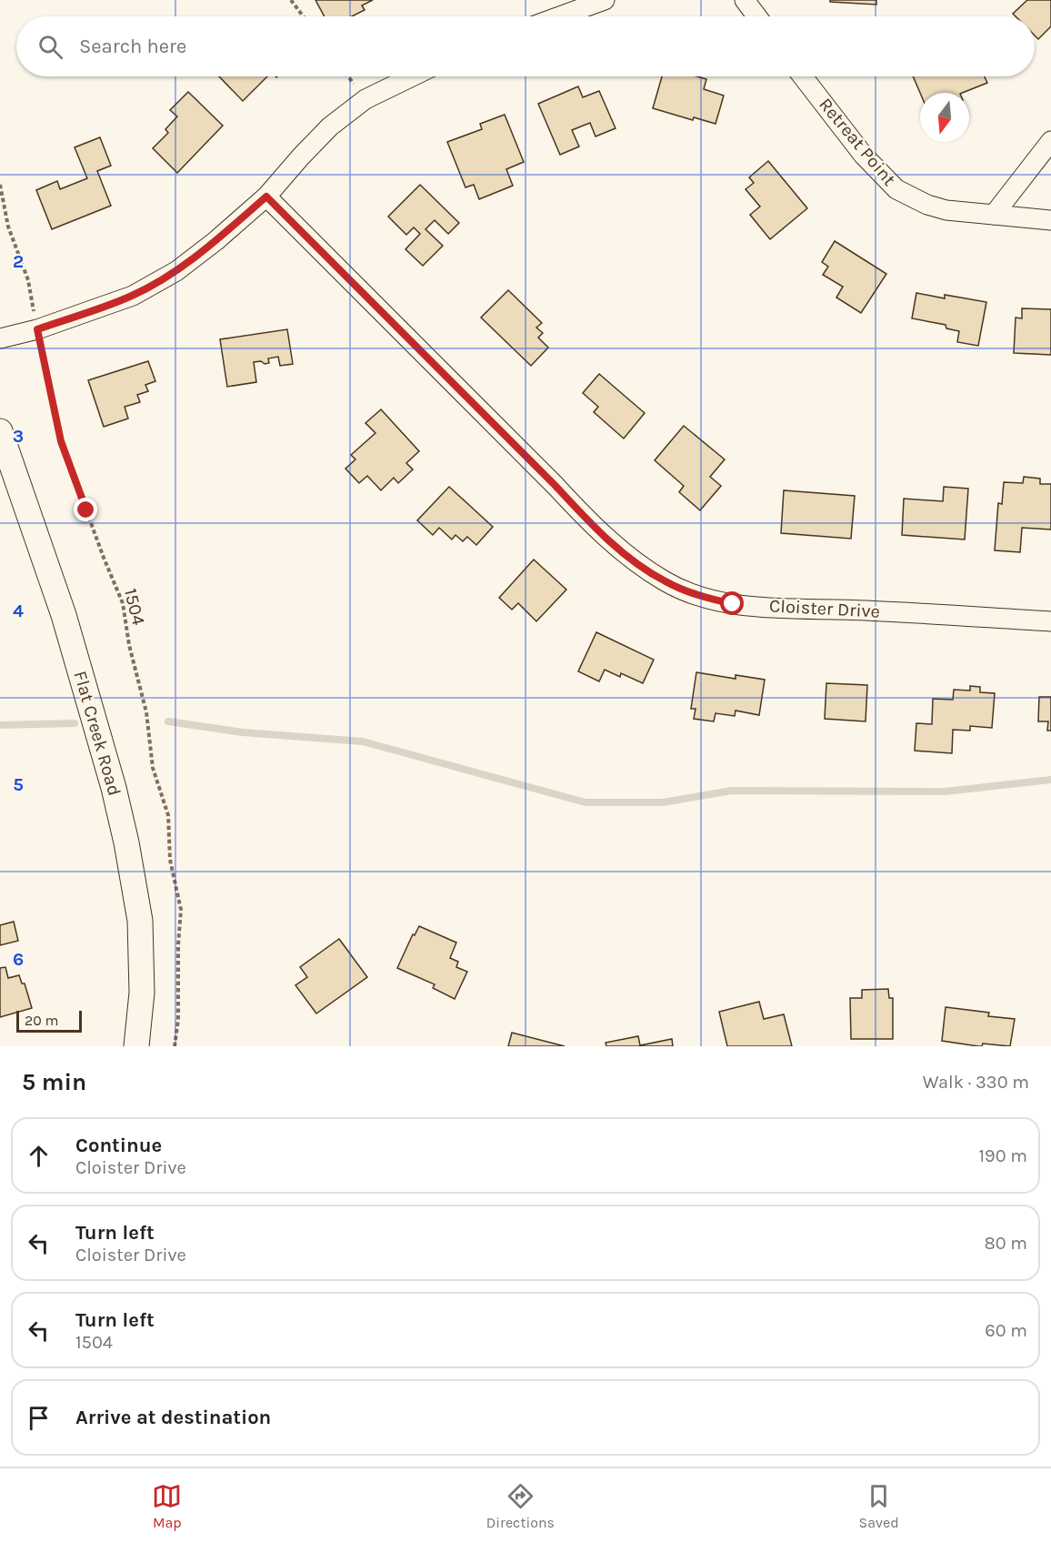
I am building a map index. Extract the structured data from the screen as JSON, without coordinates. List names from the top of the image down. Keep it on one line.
{"streets":{"street":["Retreat Point","Cloister Drive","Flat Creek Road"],"path":["1504"]},"scale_bar":"20 m","north":"bottom","page":{"search":"Search here","scale":"20 m","heading":["5 min","Walk · 330 m"],"list":[["Continue","Cloister Drive","190 m"],["Turn left","Cloister Drive","80 m"],["Turn left","1504","60 m"],"Arrive at destination"],"nav":["Map","Directions","Saved"]},"grid":{"rows":["2","3","4","5","6"]}}
